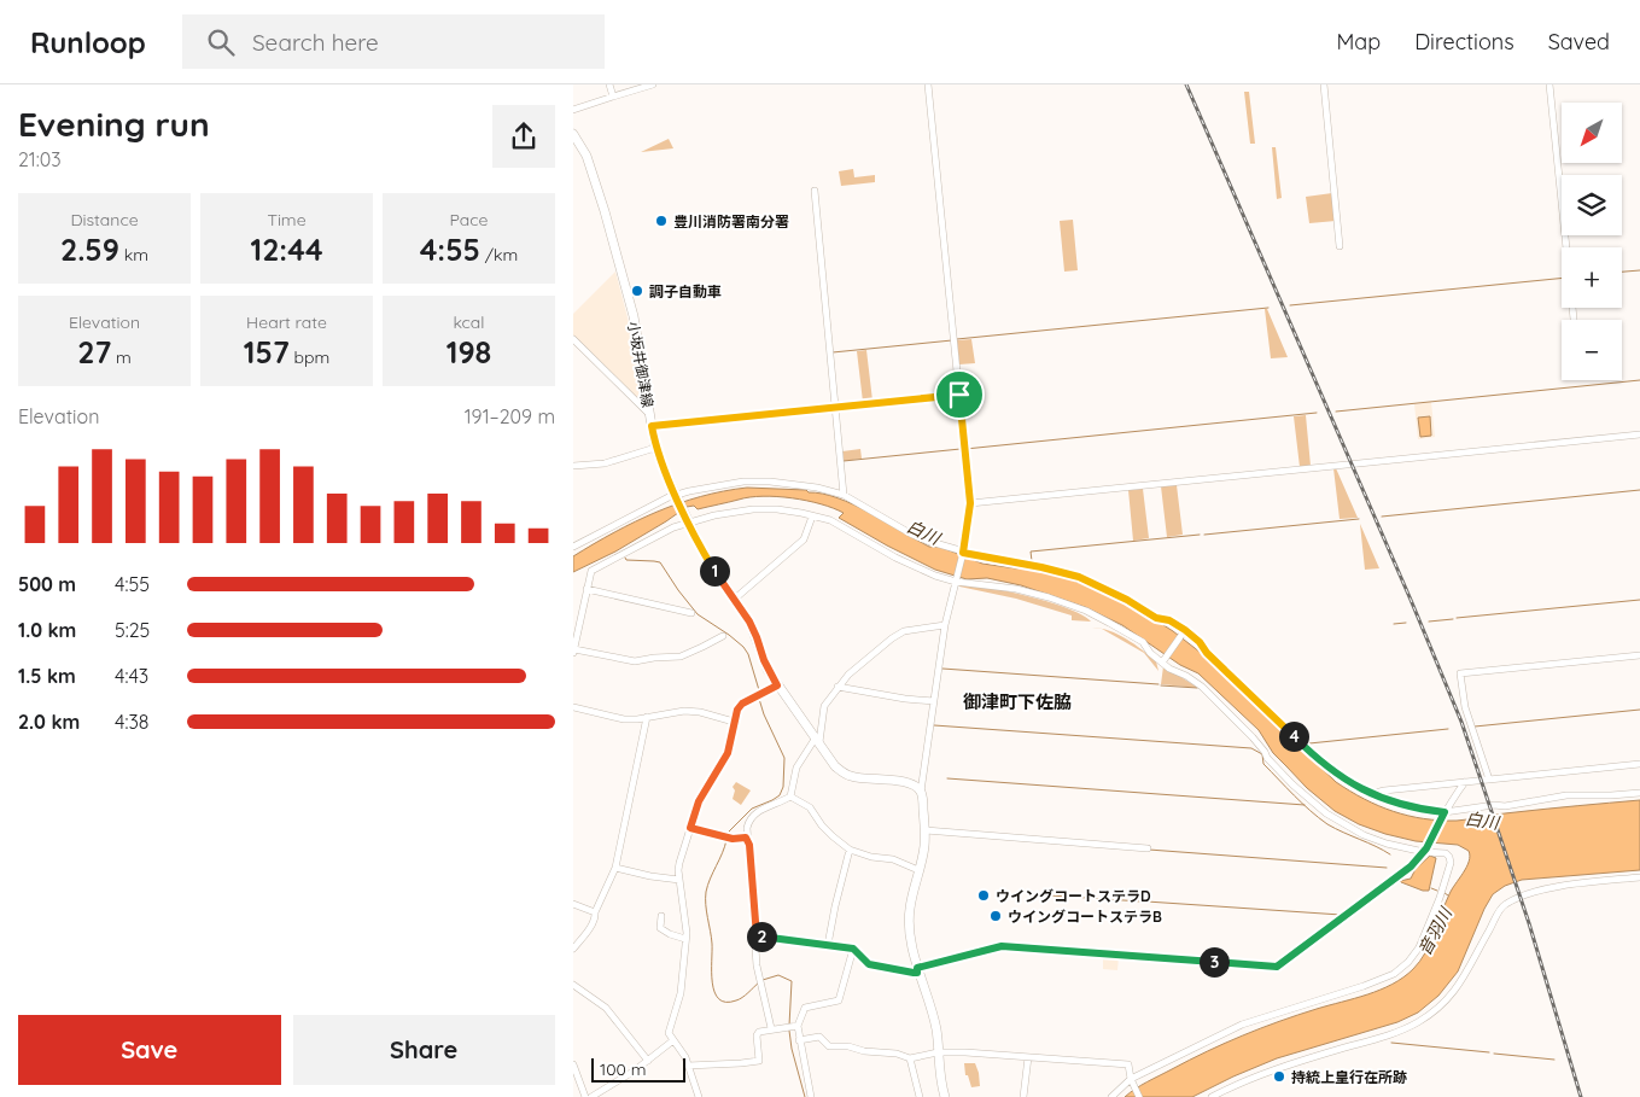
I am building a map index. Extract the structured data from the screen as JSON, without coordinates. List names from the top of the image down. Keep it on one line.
{"streets":{"main road":["小坂井御津線"]},"districts":["御津町下佐脇"],"water":["白川","音羽川"],"places":["豊川消防署南分署","調子自動車","ウイングコートステラD","ウイングコートステラB","持統上皇行在所跡"],"scale_bar":"100 m","north":"bottom left","page":{"header":"Runloop","search":"Search here","nav":["Map","Directions","Saved"],"heading":["Evening run","21:03"],"map_buttons":["+","−"],"stats":[["Distance","2.59 km"],["Time","12:44"],["Pace","4:55 /km"],["Elevation","27 m"],["Heart rate","157 bpm"],["kcal","198"]],"chart":["Elevation","191–209 m"],"pins":["1","4","2","3"],"list":[{"name":"500 m","note":"4:55"},{"name":"1.0 km","note":"5:25"},{"name":"1.5 km","note":"4:43"},{"name":"2.0 km","note":"4:38"}],"buttons":["Save","Share"],"scale":"100 m"}}
